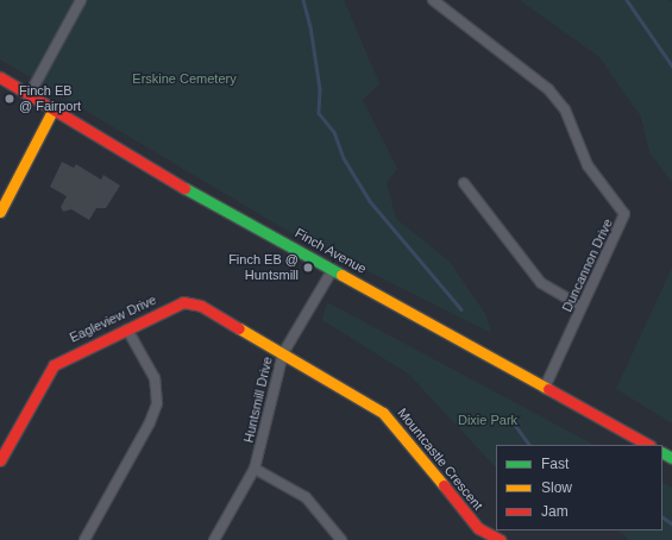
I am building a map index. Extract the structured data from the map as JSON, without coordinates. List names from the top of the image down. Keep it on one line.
{"streets":{"street":["Finch Avenue","Duncannon Drive","Eagleview Drive","Huntsmill Drive","Mountcastle Crescent"]},"crossings":[["Finch Avenue","Duncannon Drive"],["Finch Avenue","Huntsmill Drive"],["Eagleview Drive","Huntsmill Drive"],["Eagleview Drive","Mountcastle Crescent"],["Huntsmill Drive","Mountcastle Crescent"]],"parks":["Erskine Cemetery","Dixie Park"],"places":["Finch EB @ Fairport","Finch EB @ Huntsmill"],"legend":["Fast","Slow","Jam"]}
